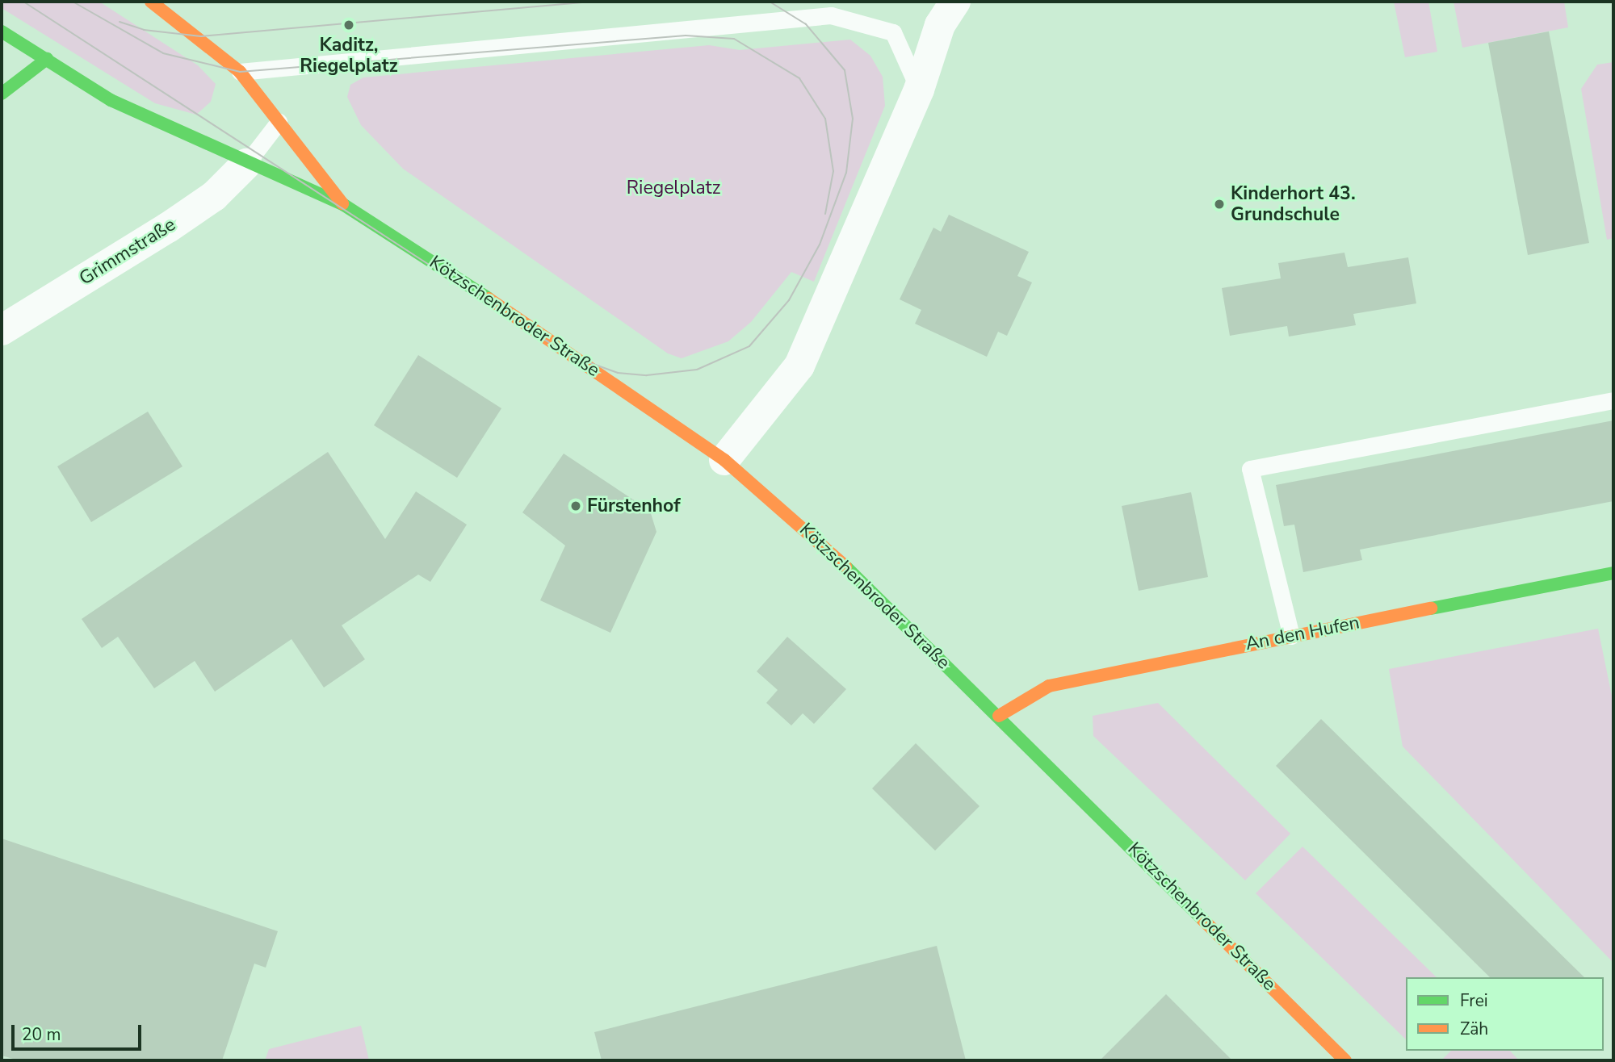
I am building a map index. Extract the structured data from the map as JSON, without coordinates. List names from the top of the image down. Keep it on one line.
{"streets":{"main road":["Kötzschenbroder Straße","An den Hufen"],"street":["Grimmstraße"]},"crossings":[["Grimmstraße","Kötzschenbroder Straße"],["Kötzschenbroder Straße","An den Hufen"]],"parks":["Riegelplatz"],"places":["Kaditz, Riegelplatz","Kinderhort 43. Grundschule","Fürstenhof"],"legend":["Frei","Zäh"],"scale_bar":"20 m"}
